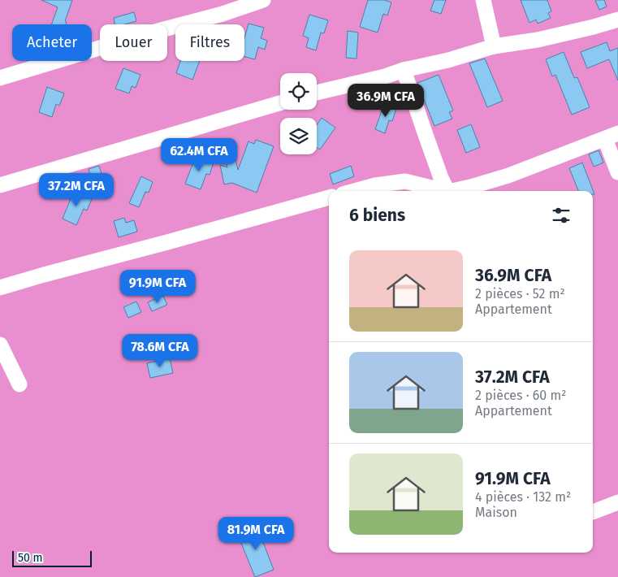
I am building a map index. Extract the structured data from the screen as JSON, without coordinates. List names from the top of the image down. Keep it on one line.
{"scale_bar":"50 m","page":{"chip":["Acheter","Louer","Filtres"],"price":["36.9M CFA","62.4M CFA","37.2M CFA","91.9M CFA","78.6M CFA","81.9M CFA"],"heading":"6 biens","list":[{"name":"36.9M CFA","note":"2 pièces · 52 m² · Appartement"},{"name":"37.2M CFA","note":"2 pièces · 60 m² · Appartement"},{"name":"91.9M CFA","note":"4 pièces · 132 m² · Maison"}],"scale":"50 m"}}
